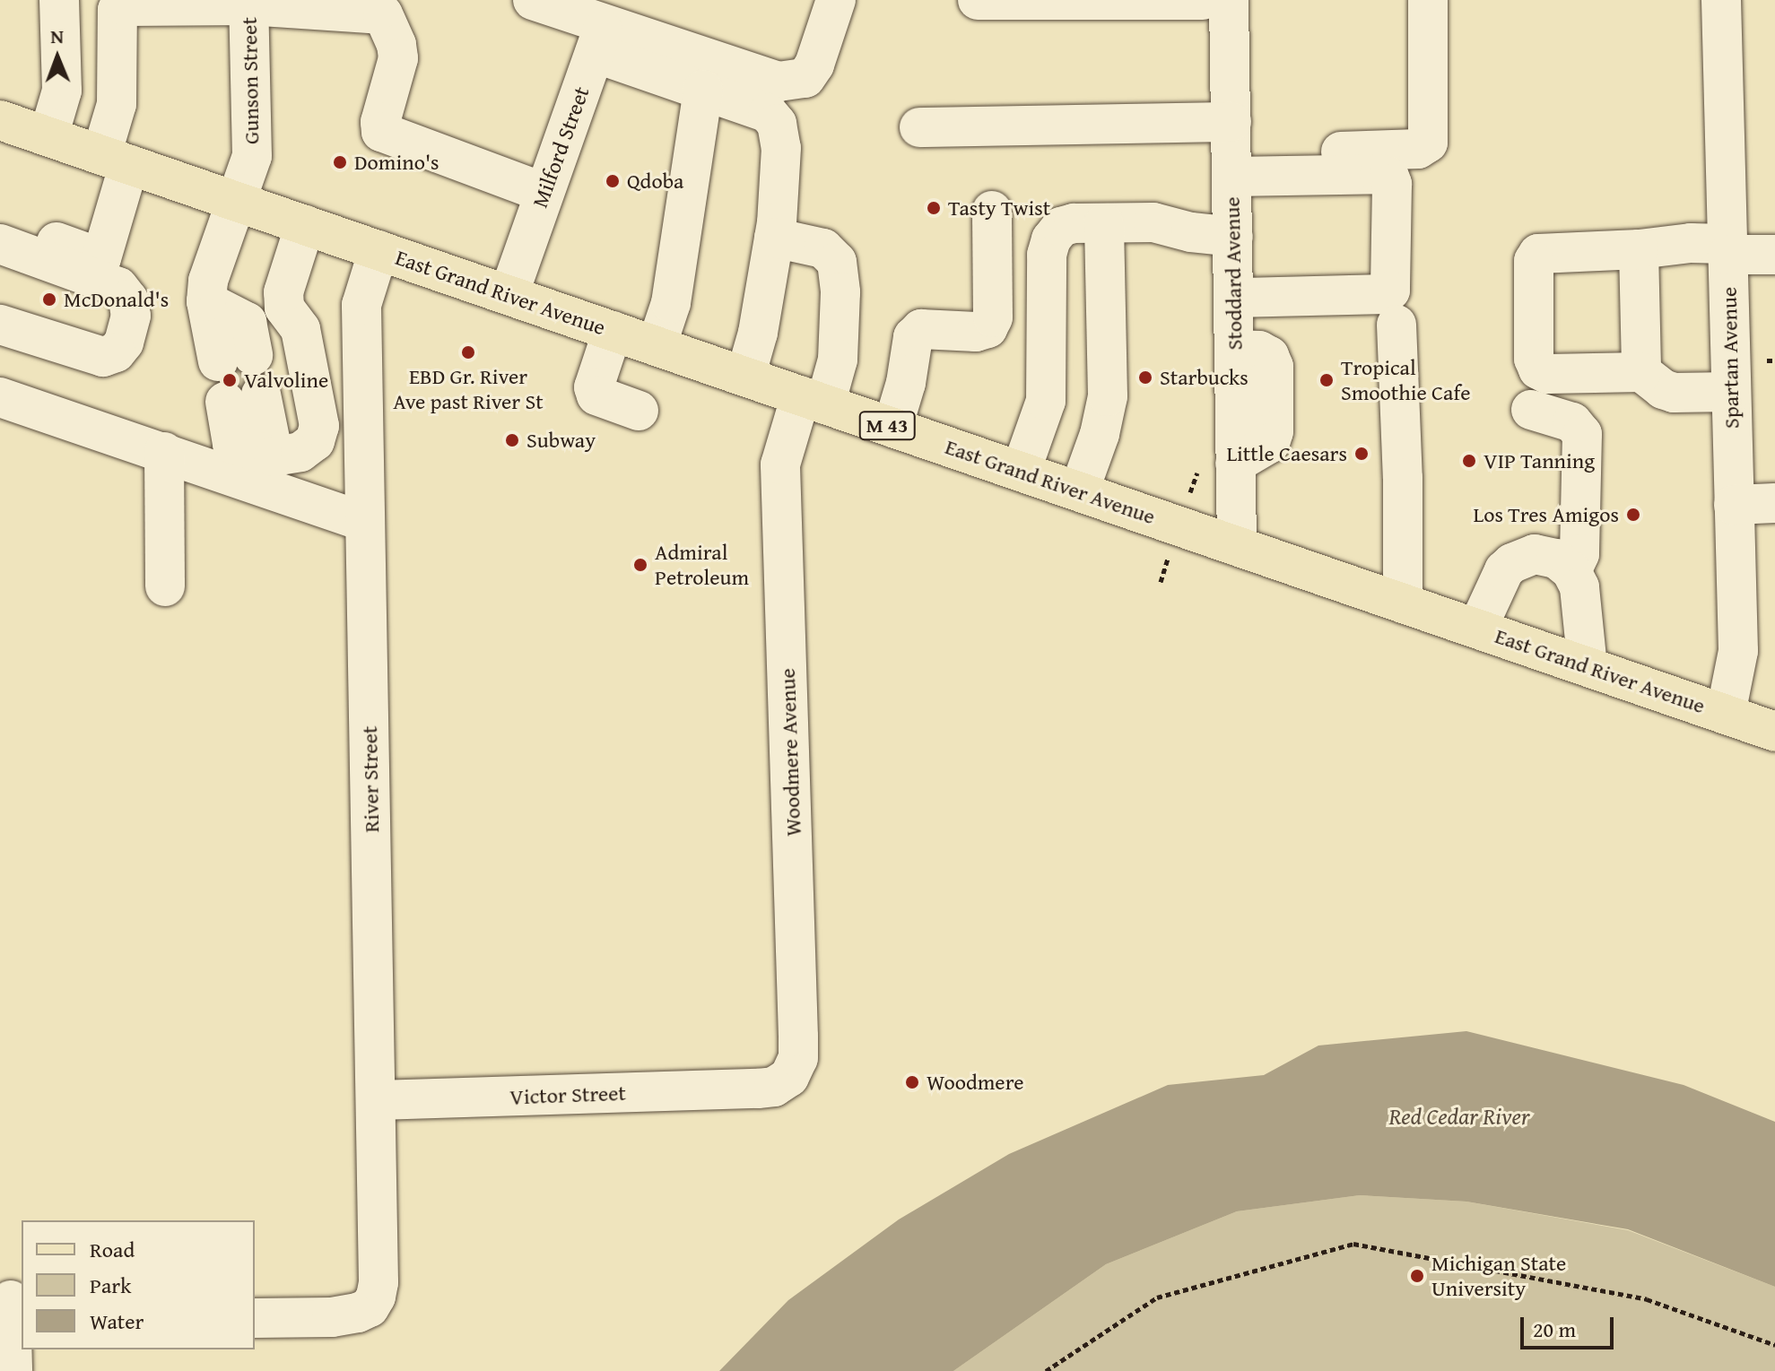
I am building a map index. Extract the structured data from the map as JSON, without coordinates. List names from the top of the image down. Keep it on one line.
{"streets":{"main road":["East Grand River Avenue","M 43"],"street":["Gunson Street","Milford Street","Stoddard Avenue","Spartan Avenue","Woodmere Avenue","River Street","Victor Street"]},"crossings":[["Gunson Street","East Grand River Avenue"],["Milford Street","East Grand River Avenue"],["Stoddard Avenue","East Grand River Avenue"],["East Grand River Avenue","Spartan Avenue"],["East Grand River Avenue","Woodmere Avenue"],["East Grand River Avenue","River Street"],["Woodmere Avenue","Victor Street"],["River Street","Victor Street"]],"water":["Red Cedar River"],"places":["Domino's","Qdoba","Tasty Twist","McDonald's","EBD Gr. River Ave past River St","Starbucks","Valvoline","Tropical Smoothie Cafe","Subway","Little Caesars","VIP Tanning","Los Tres Amigos","Admiral Petroleum","Woodmere","Michigan State University"],"legend":["Road","Park","Water"],"scale_bar":"20 m","north":"top"}
